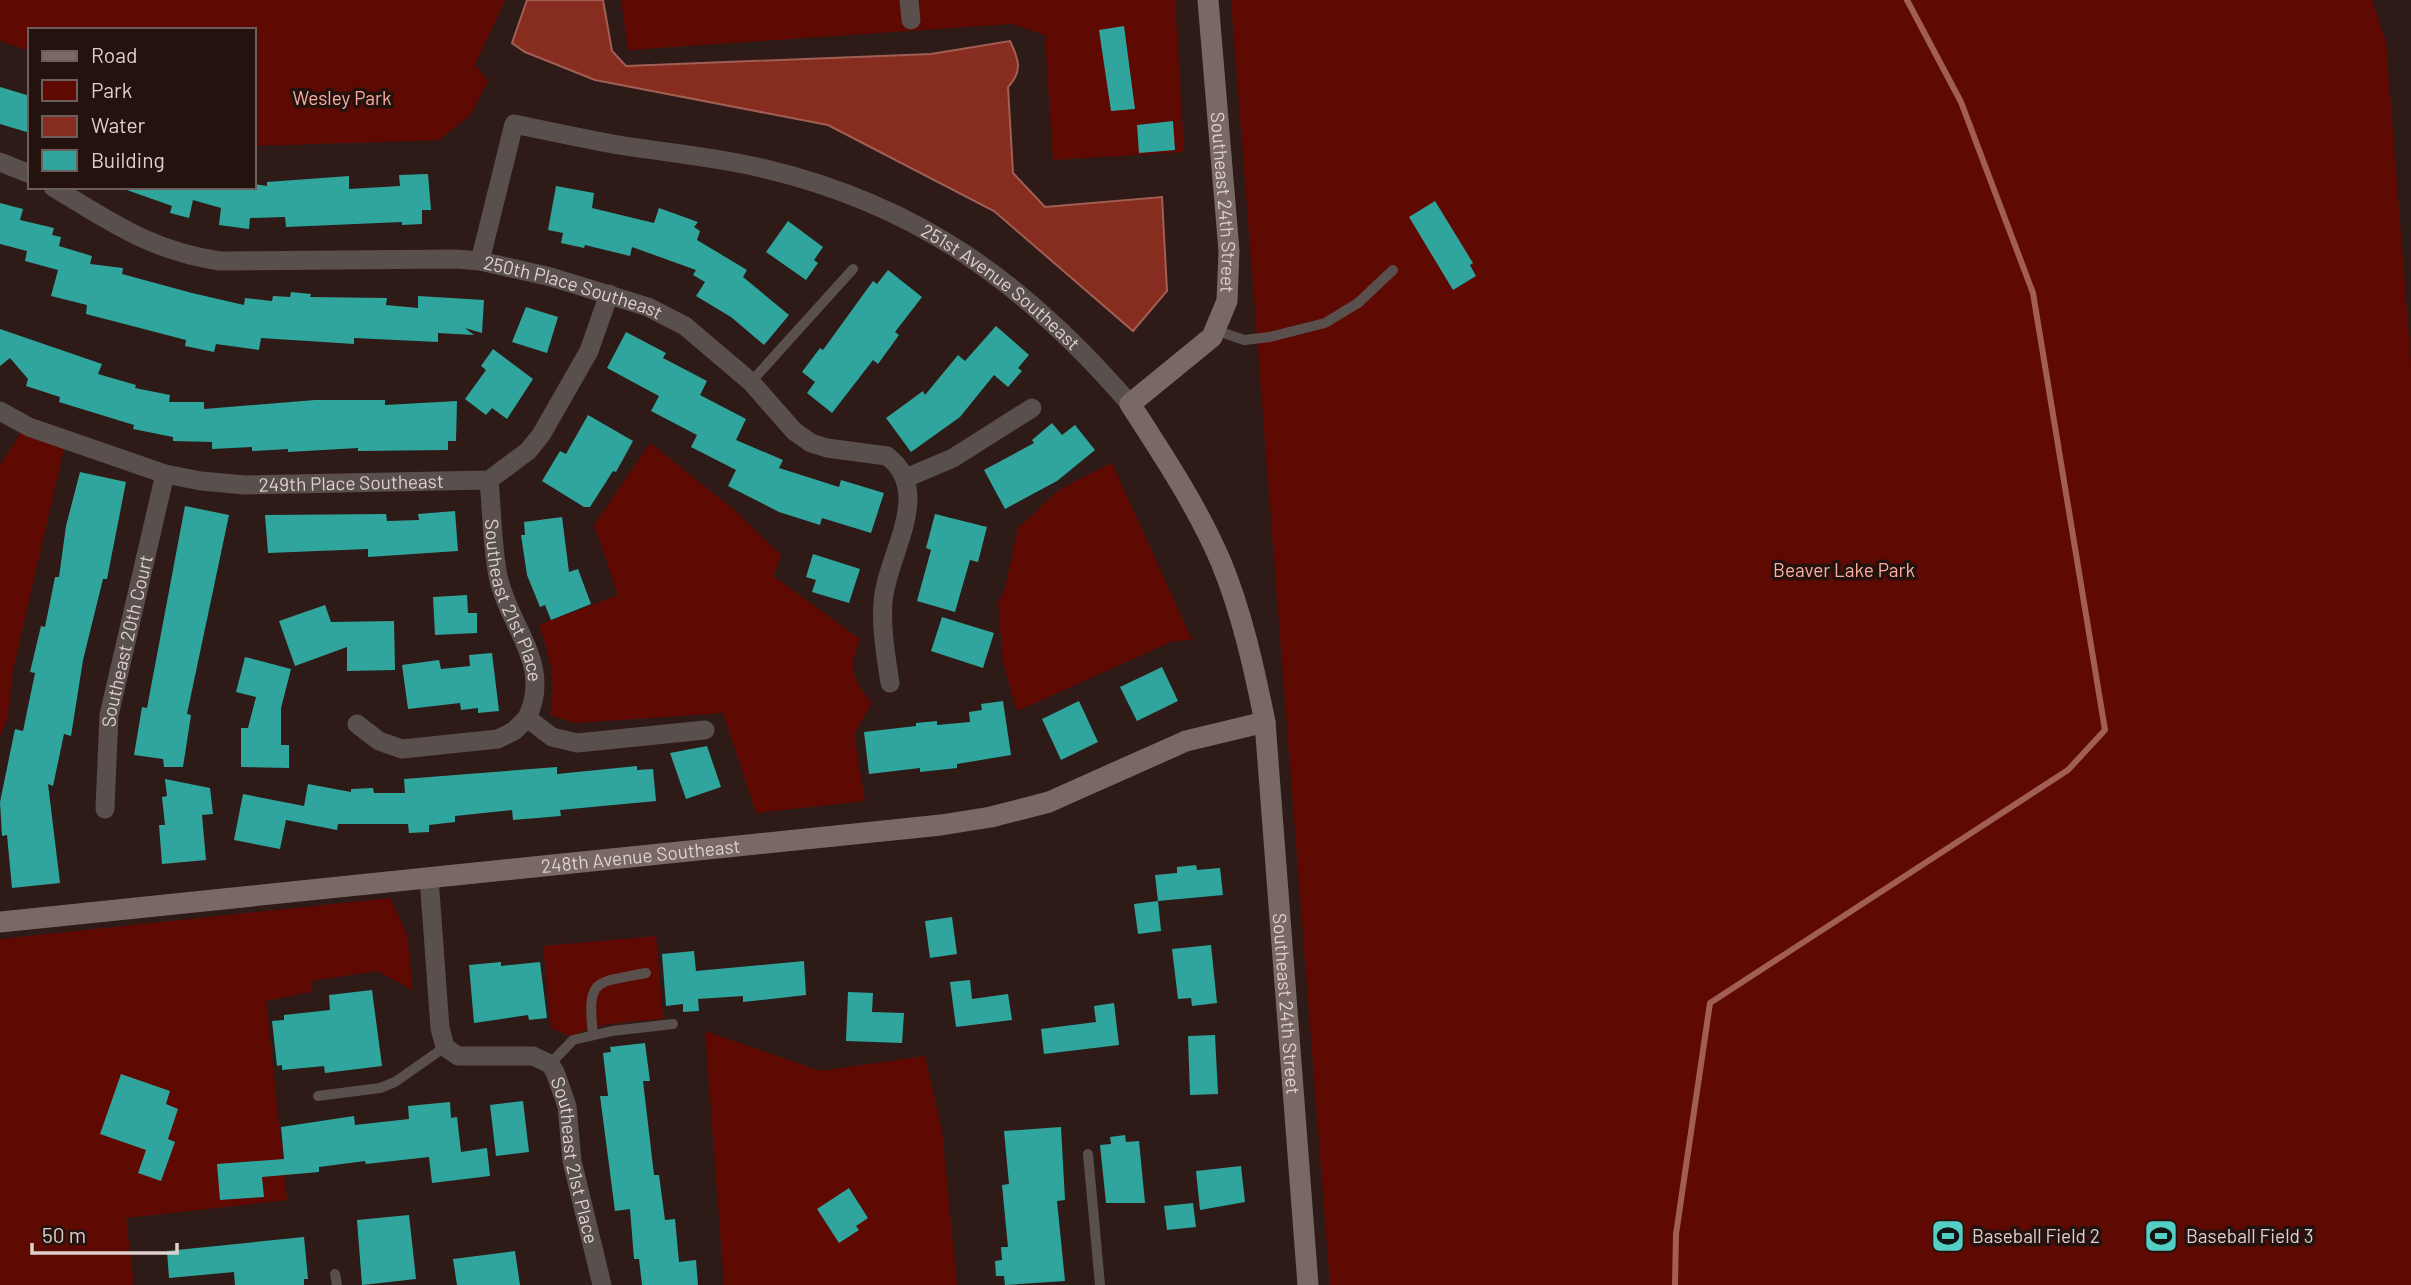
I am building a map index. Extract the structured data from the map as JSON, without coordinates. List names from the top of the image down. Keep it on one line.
{"streets":{"street":["Southeast 24th Street","250th Place Southeast","251st Avenue Southeast","249th Place Southeast","Southeast 21st Place","Southeast 20th Court","248th Avenue Southeast"]},"crossings":[["Southeast 24th Street","251st Avenue Southeast"],["Southeast 24th Street","248th Avenue Southeast"],["250th Place Southeast","251st Avenue Southeast"],["251st Avenue Southeast","248th Avenue Southeast"],["249th Place Southeast","Southeast 21st Place"],["249th Place Southeast","Southeast 20th Court"]],"parks":["Wesley Park","Beaver Lake Park"],"places":{"sports":["Baseball Field 2","Baseball Field 3"]},"legend":["Road","Park","Water","Building"],"scale_bar":"50 m"}
